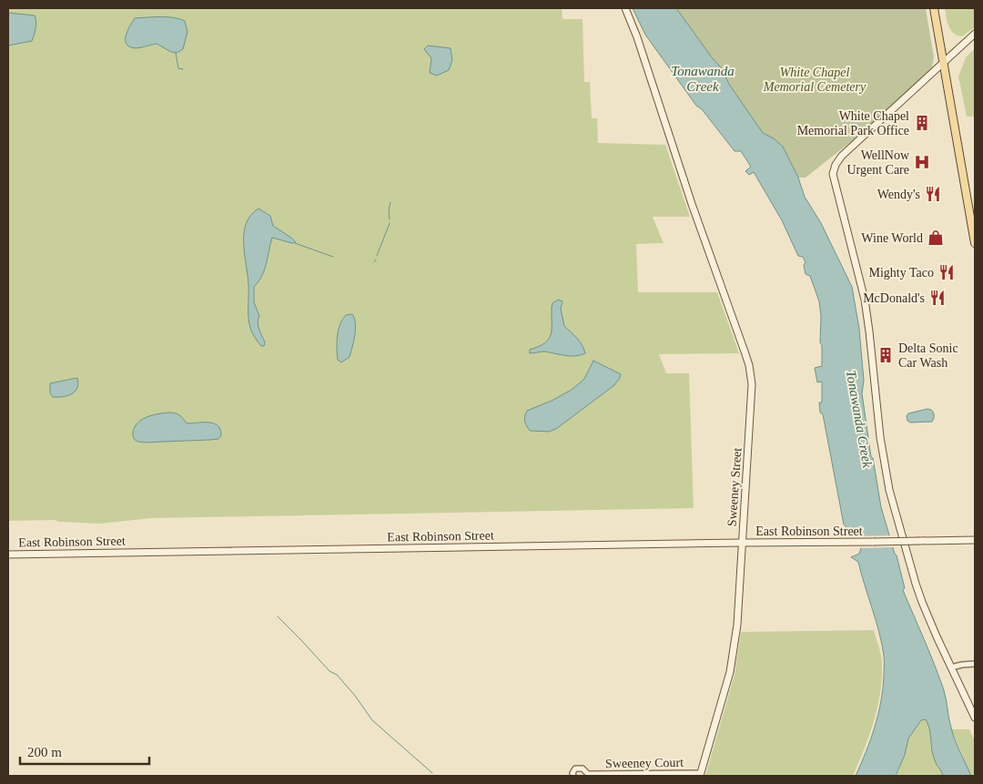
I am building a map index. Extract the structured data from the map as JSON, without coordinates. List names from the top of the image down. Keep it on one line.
{"streets":{"street":["Sweeney Street","East Robinson Street","Sweeney Court"]},"crossings":[["Sweeney Street","East Robinson Street"],["Sweeney Street","Sweeney Court"]],"water":["Tonawanda Creek"],"parks":["White Chapel Memorial Cemetery"],"places":{"building":["White Chapel Memorial Park Office","Delta Sonic Car Wash"],"hospital":["WellNow Urgent Care"],"restaurant":["Wendy's","Mighty Taco","McDonald's"],"shop":["Wine World"]},"scale_bar":"200 m"}
